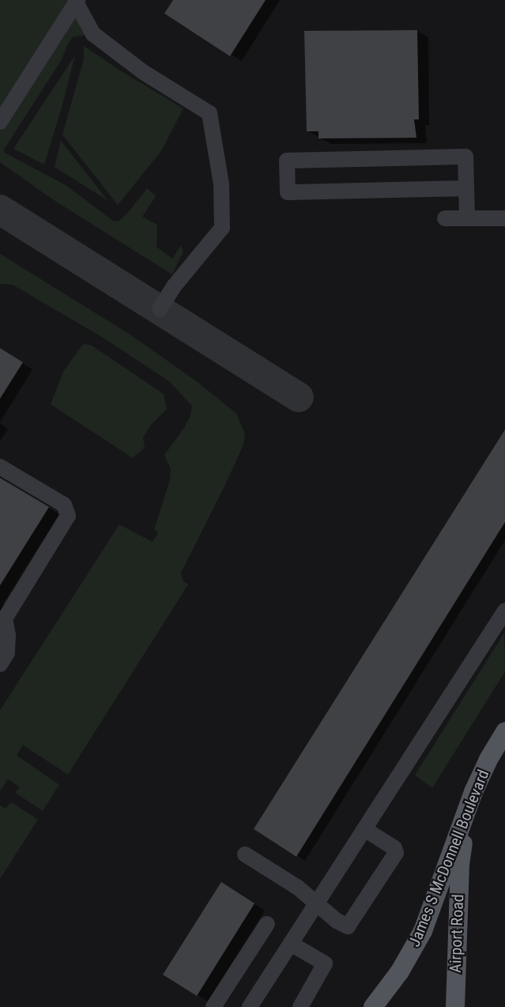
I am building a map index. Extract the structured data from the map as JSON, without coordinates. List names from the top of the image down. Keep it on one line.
{"streets":{"main road":["James S McDonnell Boulevard","Airport Road"]},"crossings":[["James S McDonnell Boulevard","Airport Road"]]}
